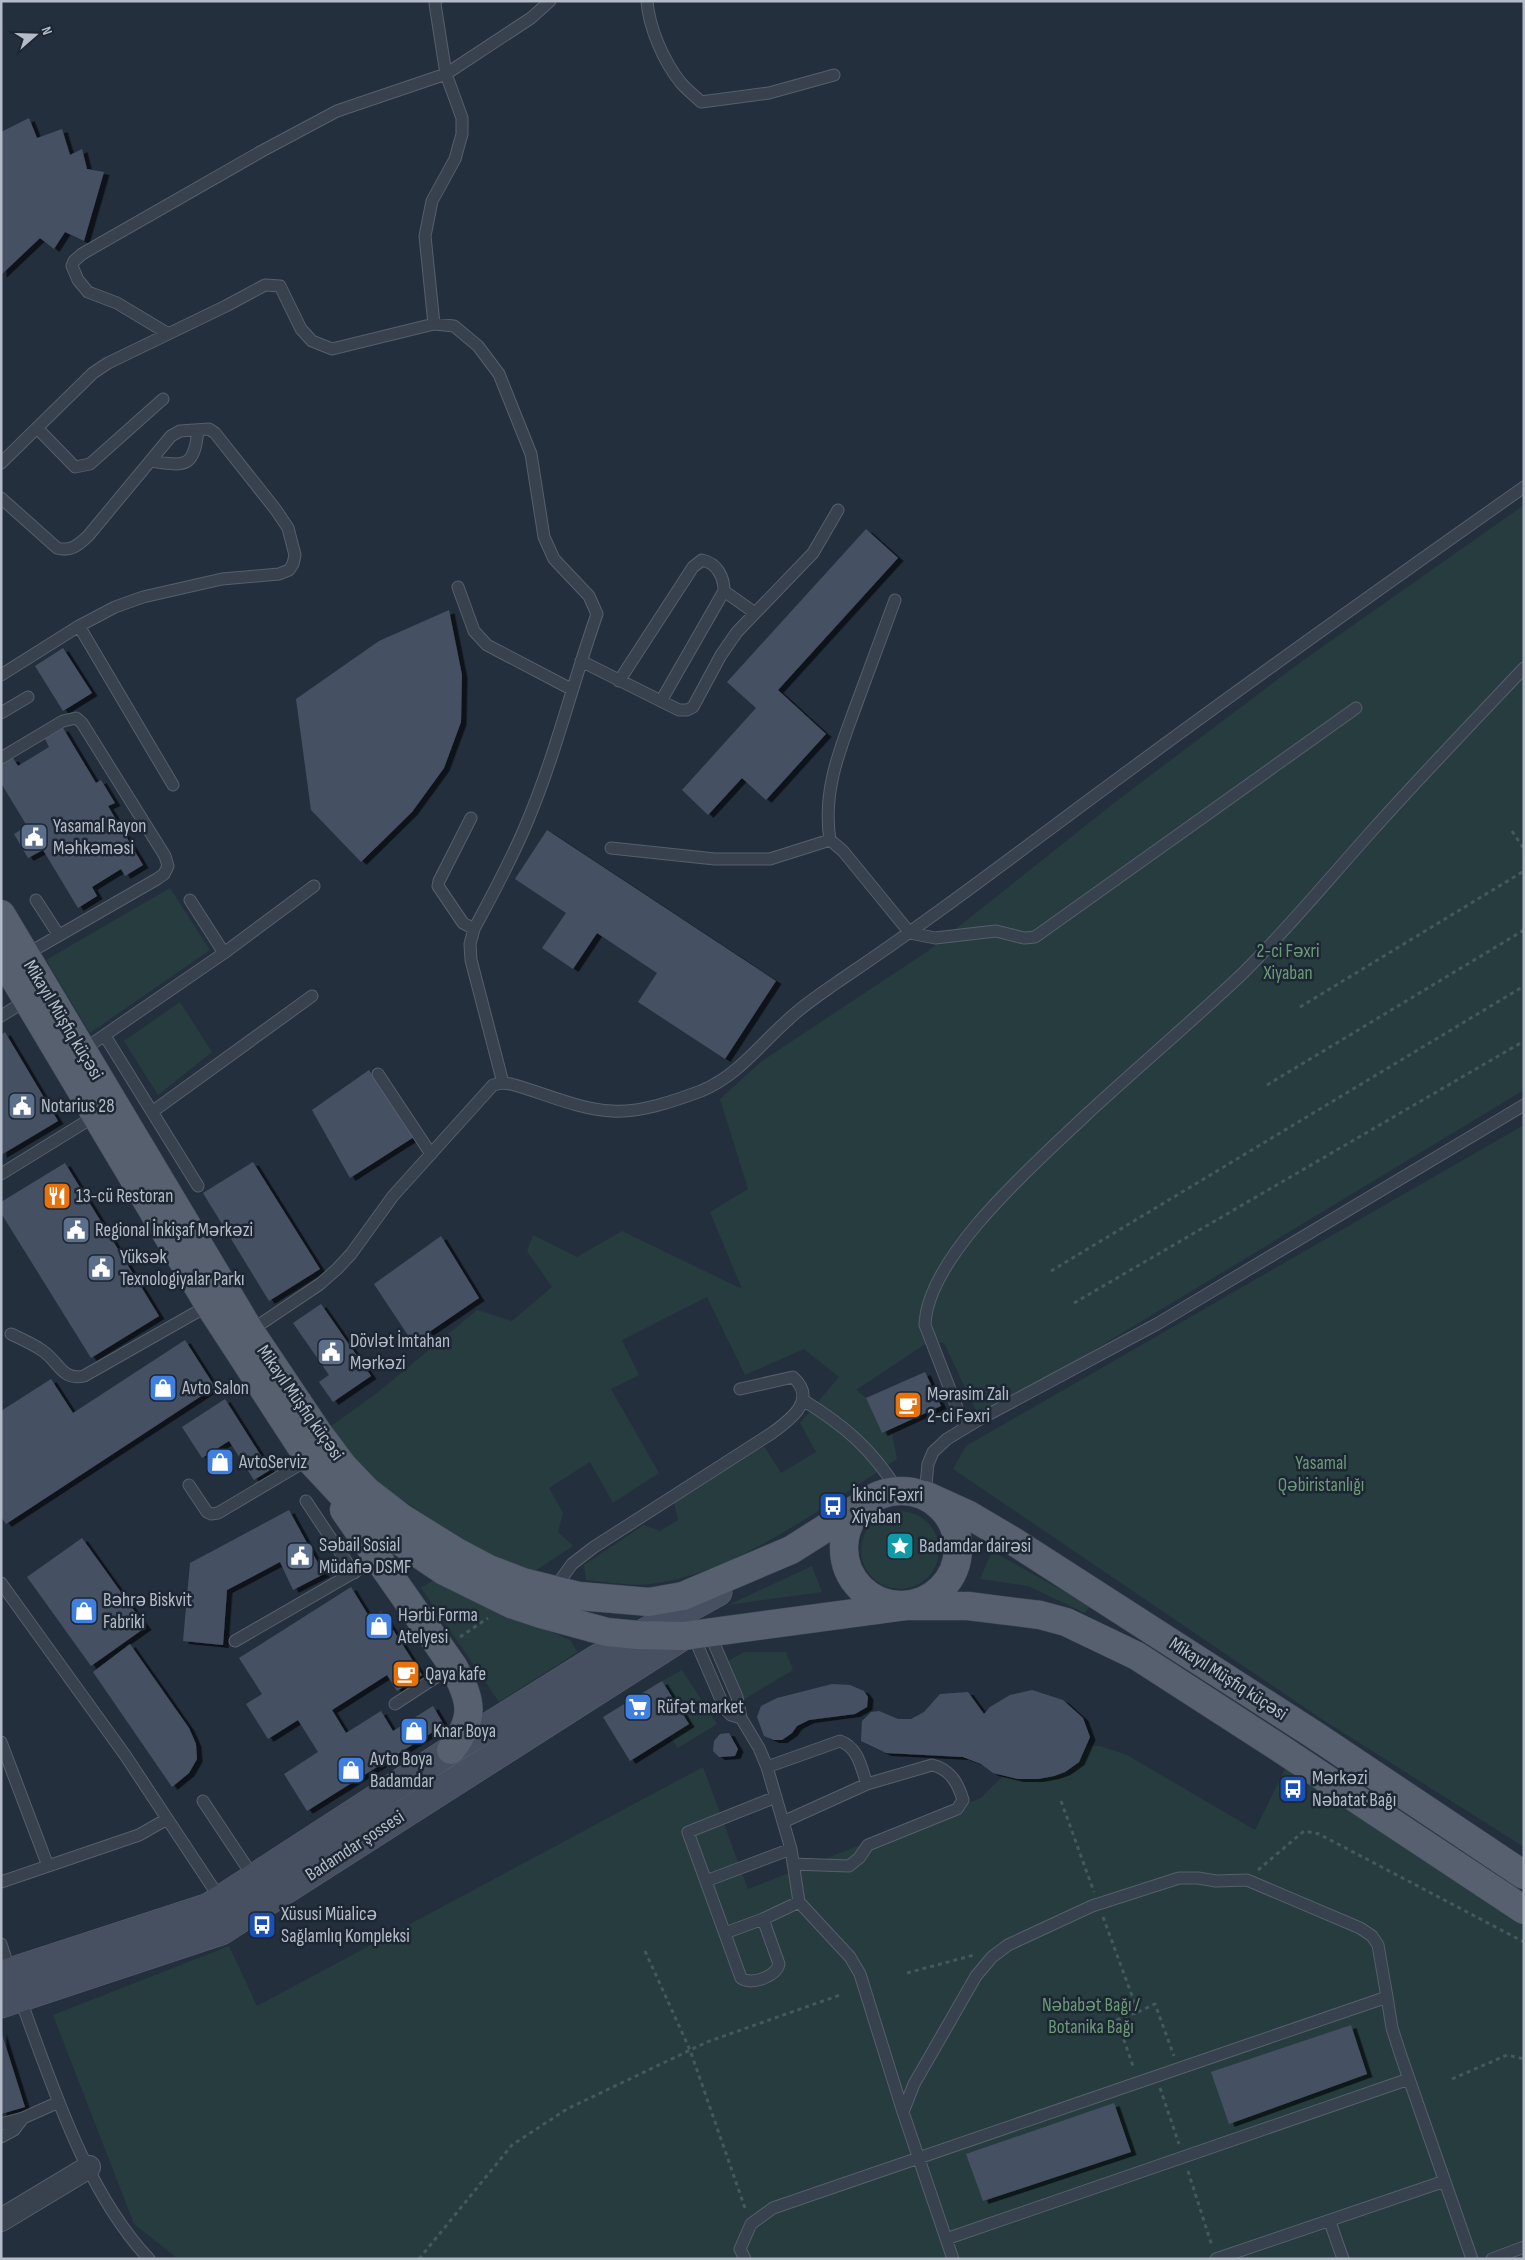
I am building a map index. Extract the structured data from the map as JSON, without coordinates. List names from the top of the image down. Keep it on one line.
{"streets":{"main road":["Mikayıl Müşfiq küçəsi","Badamdar şossesi"]},"crossings":[["Mikayıl Müşfiq küçəsi","Badamdar şossesi"]],"parks":["2-ci Fəxri Xiyaban","Yasamal Qəbiristanlığı","Nəbabət Bağı / Botanika Bağı"],"places":{"public building":["Yasamal Rayon Məhkəməsi","Notarius 28","Regional İnkişaf Mərkəzi","Yüksək Texnologiyalar Parkı","Dövlət İmtahan Mərkəzi","Səbail Sosial Müdafiə DSMF"],"restaurant":["13-cü Restoran"],"shop":["Avto Salon","AvtoServiz","Bəhrə Biskvit Fabriki","Hərbi Forma Atelyesi","Knar Boya","Avto Boya Badamdar"],"cafe":["Mərasim Zalı 2-ci Fəxri","Qaya kafe"],"bus stop":["İkinci Fəxri Xiyaban","Mərkəzi Nəbatat Bağı","Xüsusi Müalicə Sağlamlıq Kompleksi"],"place":["Badamdar dairəsi"],"supermarket":["Rüfət market"]},"north":"right"}
